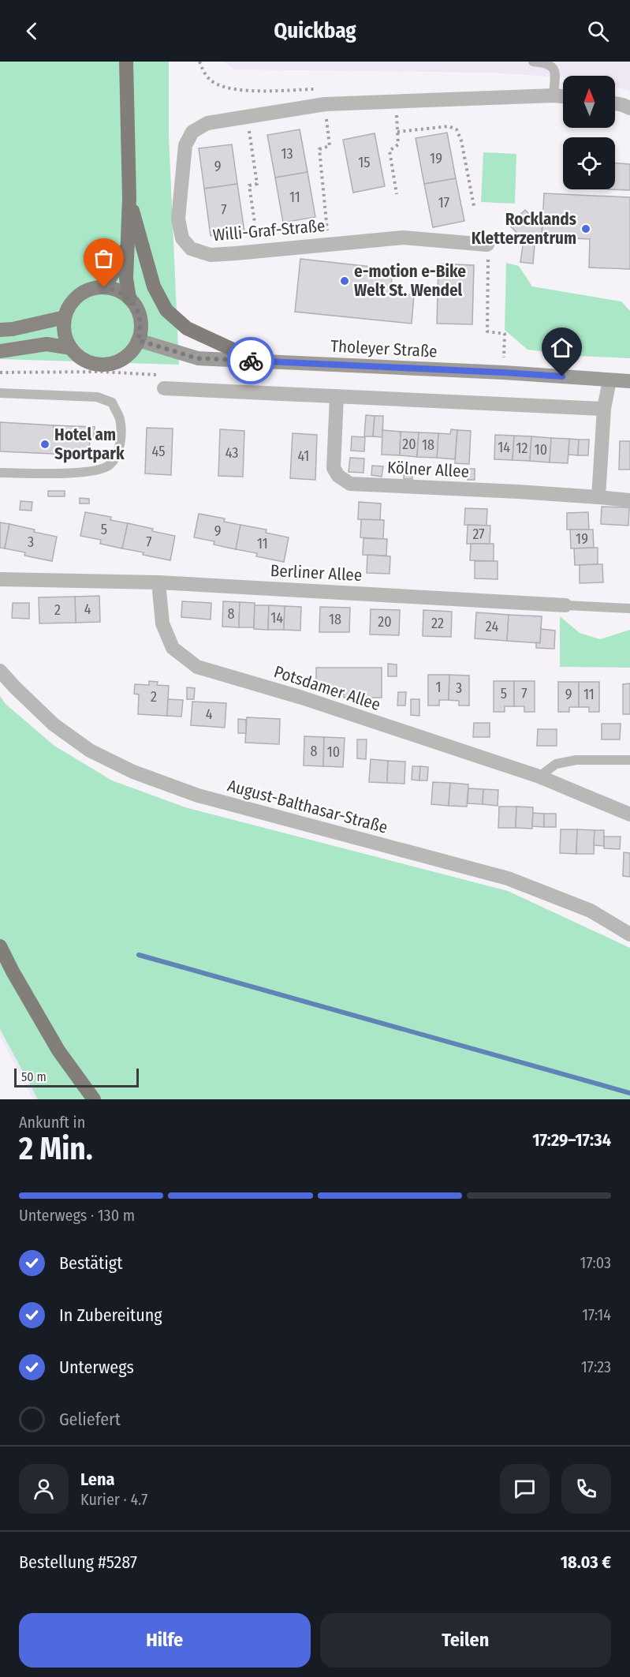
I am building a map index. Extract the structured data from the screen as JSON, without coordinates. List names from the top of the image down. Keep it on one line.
{"streets":{"main road":["Tholeyer Straße"],"street":["Willi-Graf-Straße","Kölner Allee","Berliner Allee","Potsdamer Allee","August-Balthasar-Straße"]},"crossings":[["Berliner Allee","Potsdamer Allee"]],"places":["Rocklands Kletterzentrum","e-motion e-Bike Welt St. Wendel","Hotel am Sportpark"],"house_numbers":["13","19","15","9","11","17","7","20","18","14","12","10","45","43","41","5","9","27","19","3","7","11","4","2","8","14","18","20","22","24","1","3","5","7","9","11","2","4","8","10"],"scale_bar":"50 m","north":"top","page":{"header":"Quickbag","scale":"50 m","heading":["2 Min.","Ankunft in","17:29–17:34"],"panel":["Lena","Kurier · 4.7","Bestellung #5287","18.03 €"],"bar":"Unterwegs · 130 m","list":[["Bestätigt","17:03"],["In Zubereitung","17:14"],["Unterwegs","17:23"],"Geliefert"],"buttons":["Hilfe","Teilen"]}}
